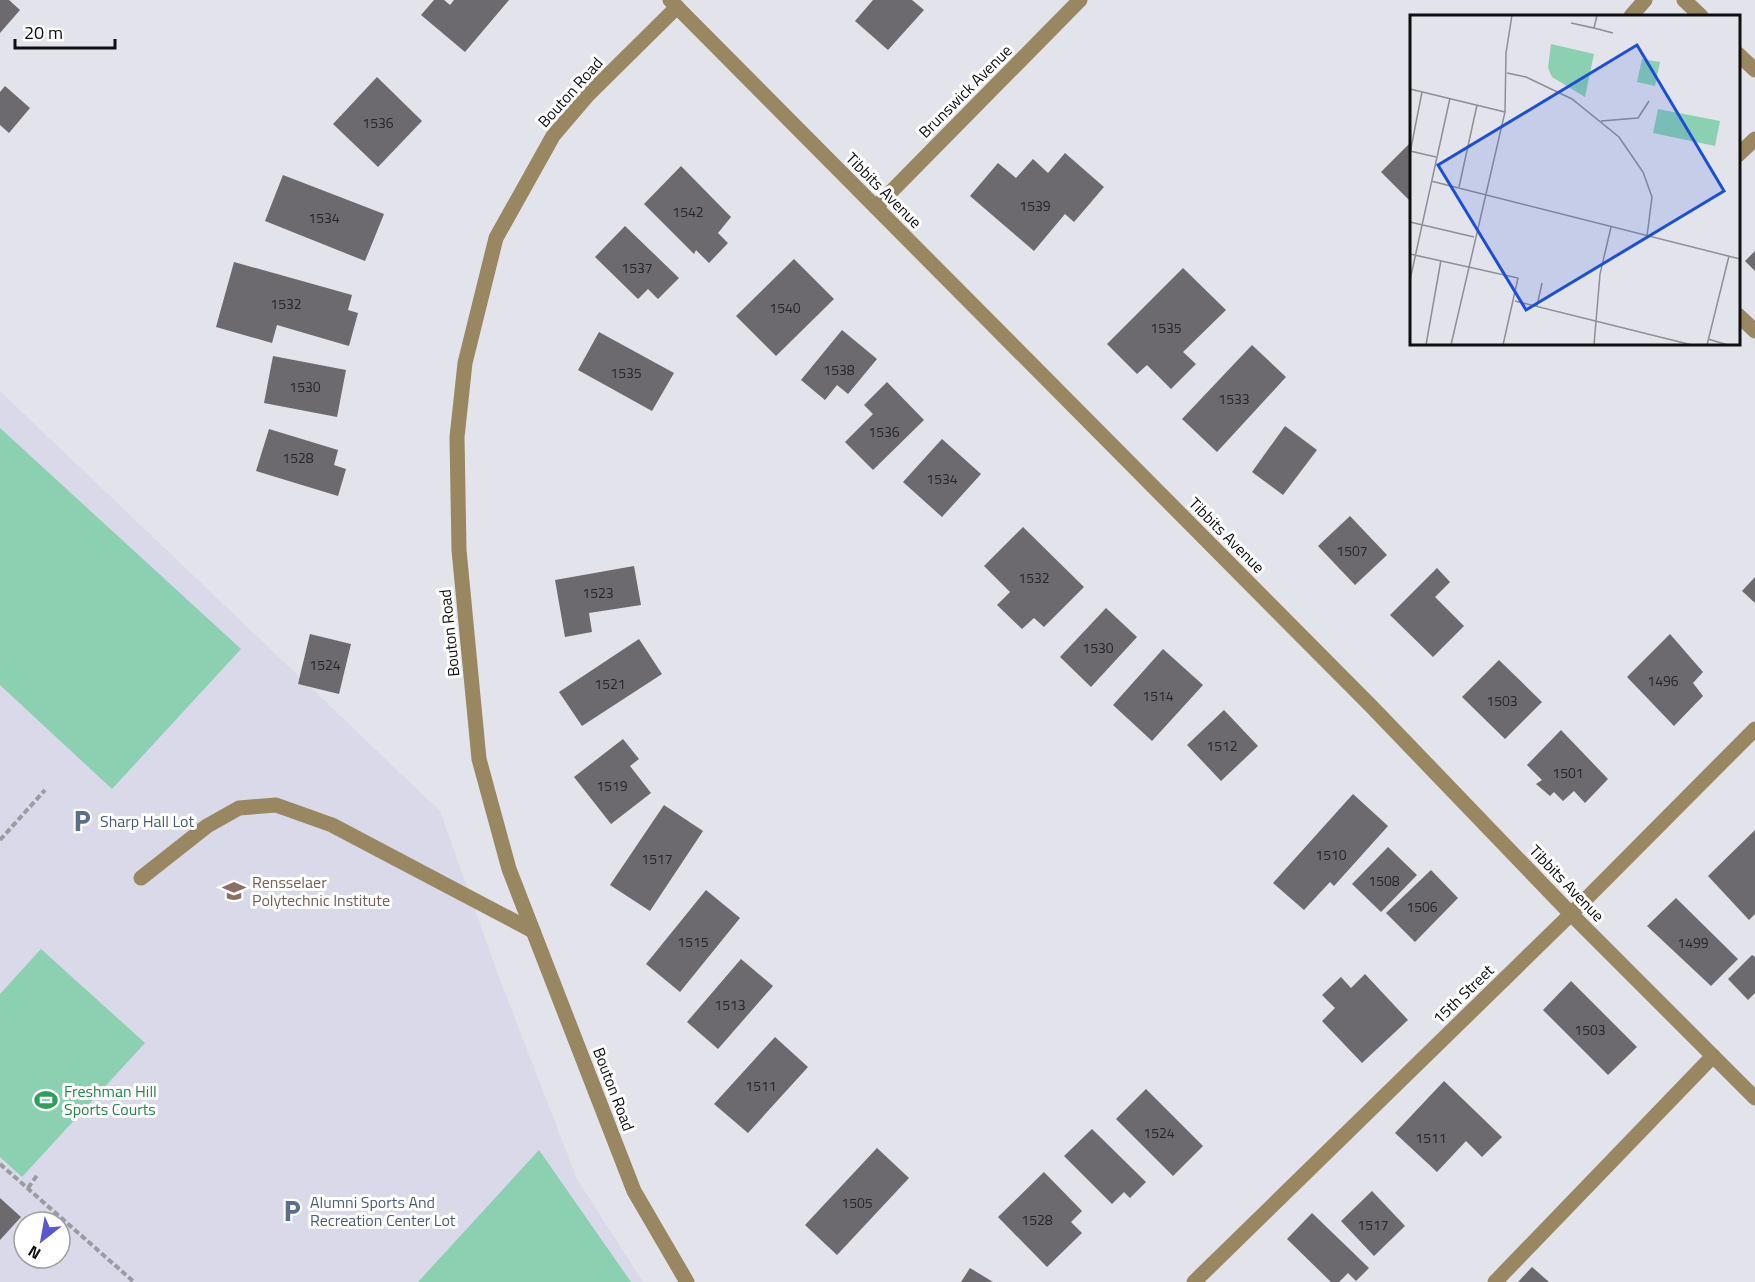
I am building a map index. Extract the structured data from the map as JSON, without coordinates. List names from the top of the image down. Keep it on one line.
{"streets":{"street":["Brunswick Avenue","Bouton Road","Tibbits Avenue","15th Street"]},"crossings":[["Brunswick Avenue","Tibbits Avenue"],["Bouton Road","Tibbits Avenue"],["Tibbits Avenue","15th Street"]],"places":{"parking":["Sharp Hall Lot","Alumni Sports And Recreation Center Lot"],"school or university":["Rensselaer Polytechnic Institute"],"sports":["Freshman Hill Sports Courts"]},"house_numbers":["1536","1539","1542","1534","1537","1532","1540","1535","1538","1535","1530","1533","1536","1528","1534","1507","1532","1523","1530","1524","1496","1521","1514","1503","1512","1501","1519","1510","1517","1508","1506","1515","1499","1513","1503","1511","1524","1511","1505","1528","1517"],"scale_bar":"20 m","north":"bottom left"}
